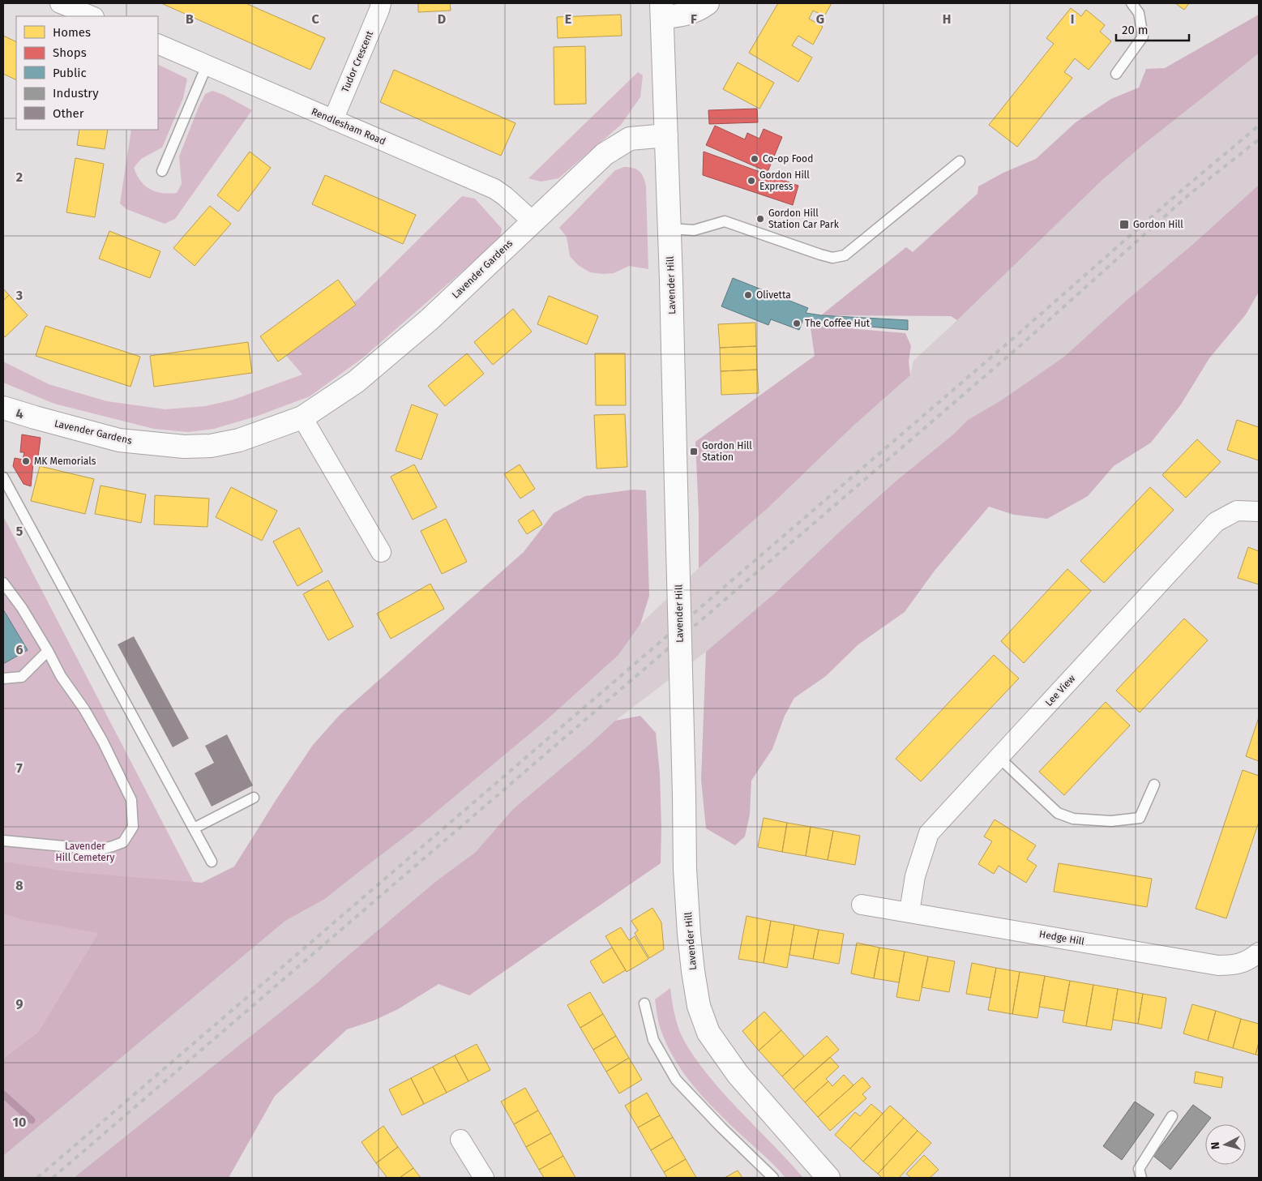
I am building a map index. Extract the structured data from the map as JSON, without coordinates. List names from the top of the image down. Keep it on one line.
{"streets":{"street":["Tudor Crescent","Rendlesham Road","Lavender Gardens","Lavender Hill","Lee View","Hedge Hill"]},"crossings":[["Tudor Crescent","Rendlesham Road"],["Rendlesham Road","Lavender Gardens"],["Lavender Gardens","Lavender Hill"],["Lee View","Hedge Hill"]],"parks":["Lavender Hill Cemetery"],"places":{"other":["Co-op Food","Gordon Hill Express","Gordon Hill Station Car Park","Olivetta","The Coffee Hut","MK Memorials"],"transit":["Gordon Hill","Gordon Hill Station"]},"legend":["Homes","Shops","Public","Industry","Other"],"scale_bar":"20 m","north":"left","grid":{"columns":["B","C","D","E","F","G","H","I"],"rows":["2","3","4","5","6","7","8","9","10"]}}
